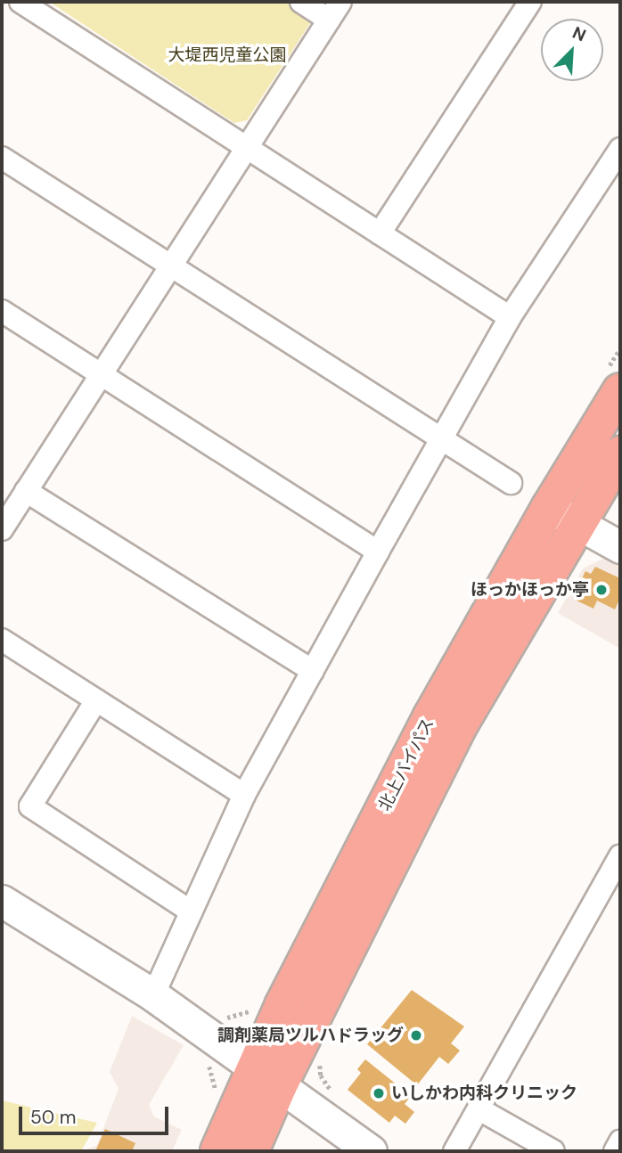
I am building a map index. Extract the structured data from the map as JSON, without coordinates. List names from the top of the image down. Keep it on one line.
{"streets":{"highway":["北上バイパス"]},"parks":["大堤西児童公園"],"places":["ほっかほっか亭","調剤薬局ツルハドラッグ","いしかわ内科クリニック"],"scale_bar":"50 m","north":"top right"}
